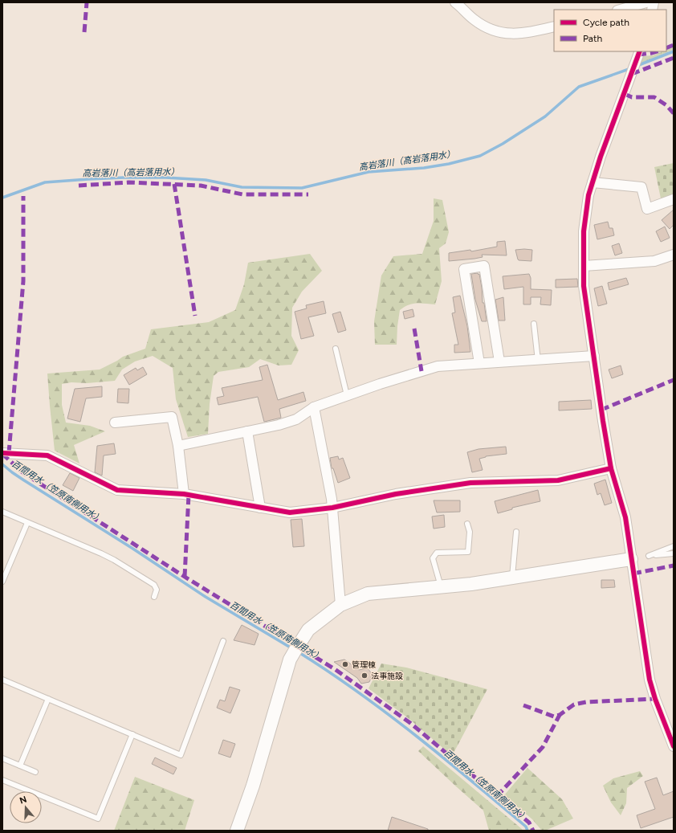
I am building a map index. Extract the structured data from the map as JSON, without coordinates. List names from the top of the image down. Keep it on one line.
{"water":["高岩落川（高岩落用水）","百間用水（笠原南側用水）"],"places":["管理棟","法事施設"],"legend":["Cycle path","Path"],"north":"top"}
